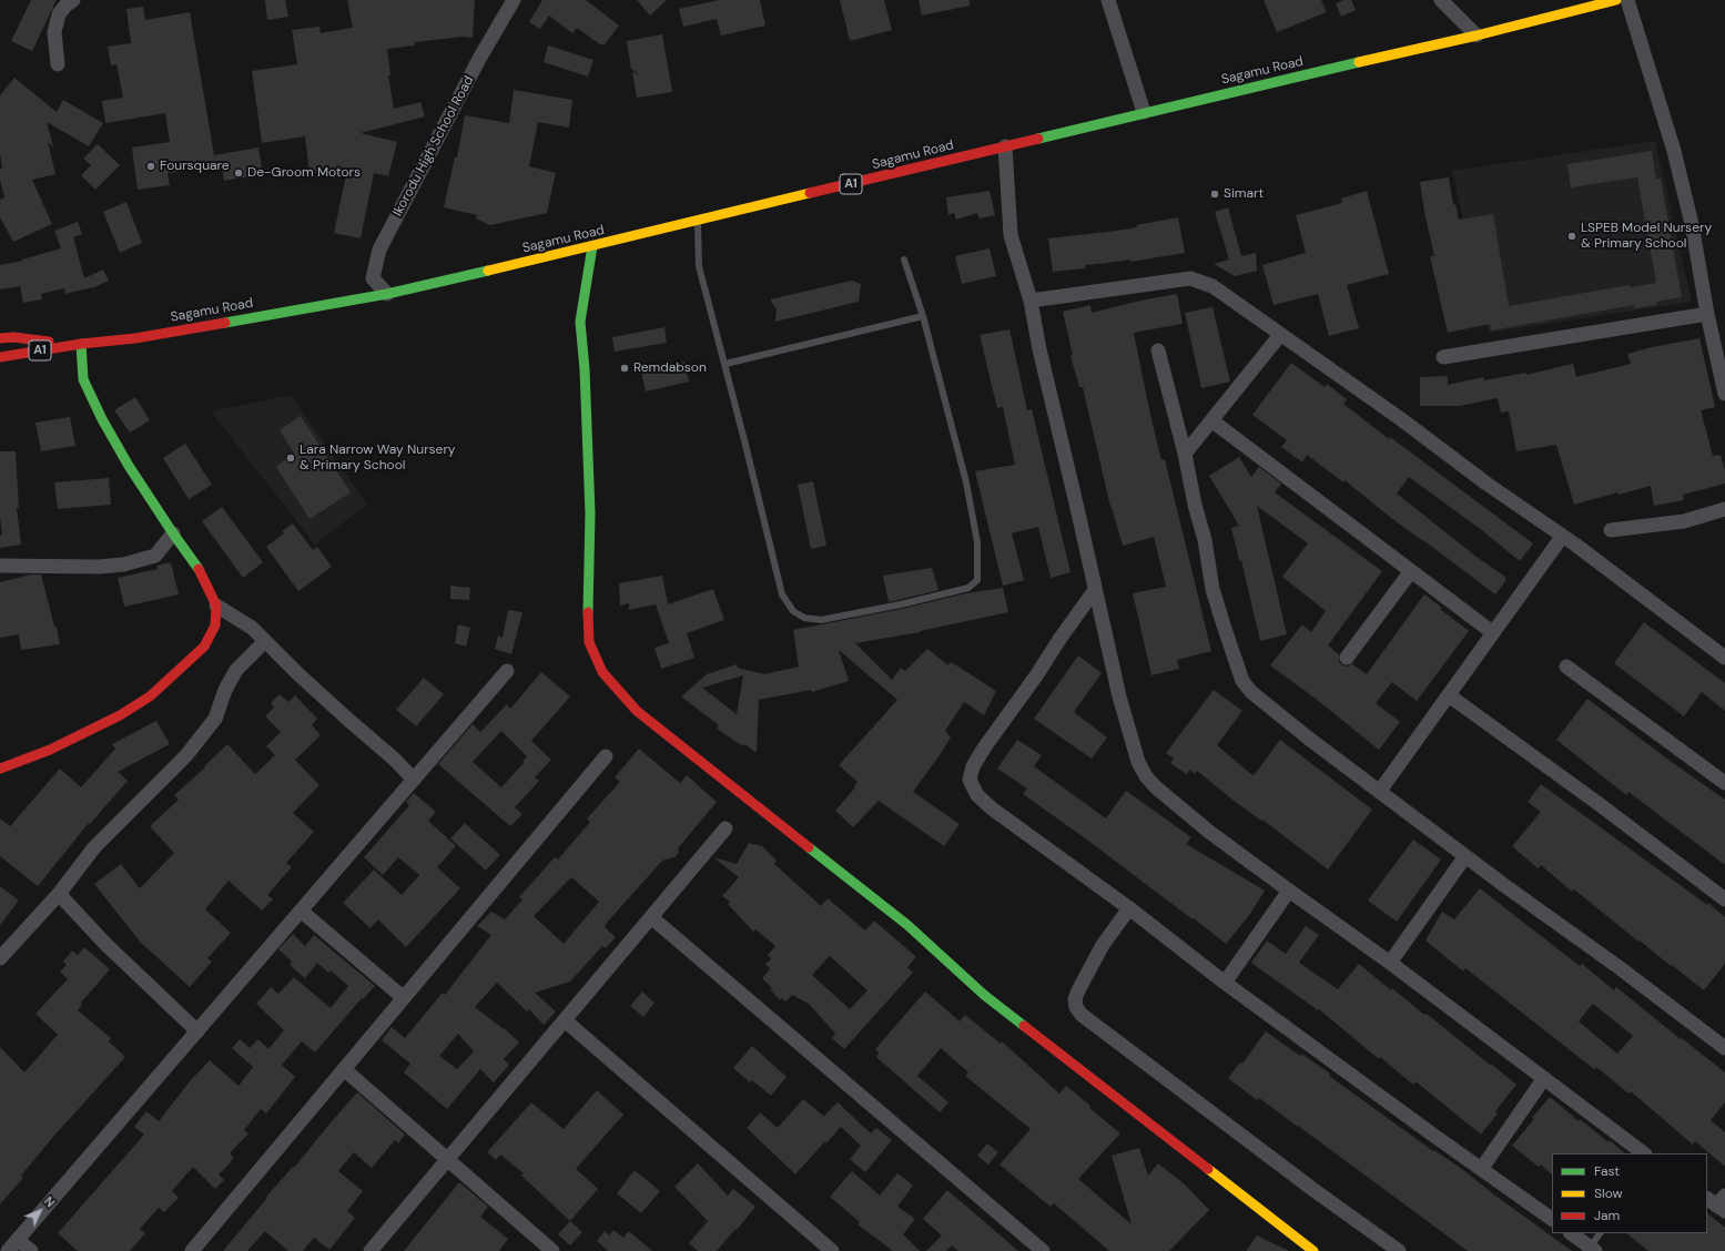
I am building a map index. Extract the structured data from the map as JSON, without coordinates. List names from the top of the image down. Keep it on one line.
{"streets":{"main road":["Sagamu Road","A1"],"street":["Ikorodu High School Road"]},"crossings":[["Sagamu Road","Ikorodu High School Road"]],"places":["Foursquare","De-Groom Motors","Simart","LSPEB Model Nursery & Primary School","Remdabson","Lara Narrow Way Nursery & Primary School"],"legend":["Fast","Slow","Jam"],"north":"top right"}
